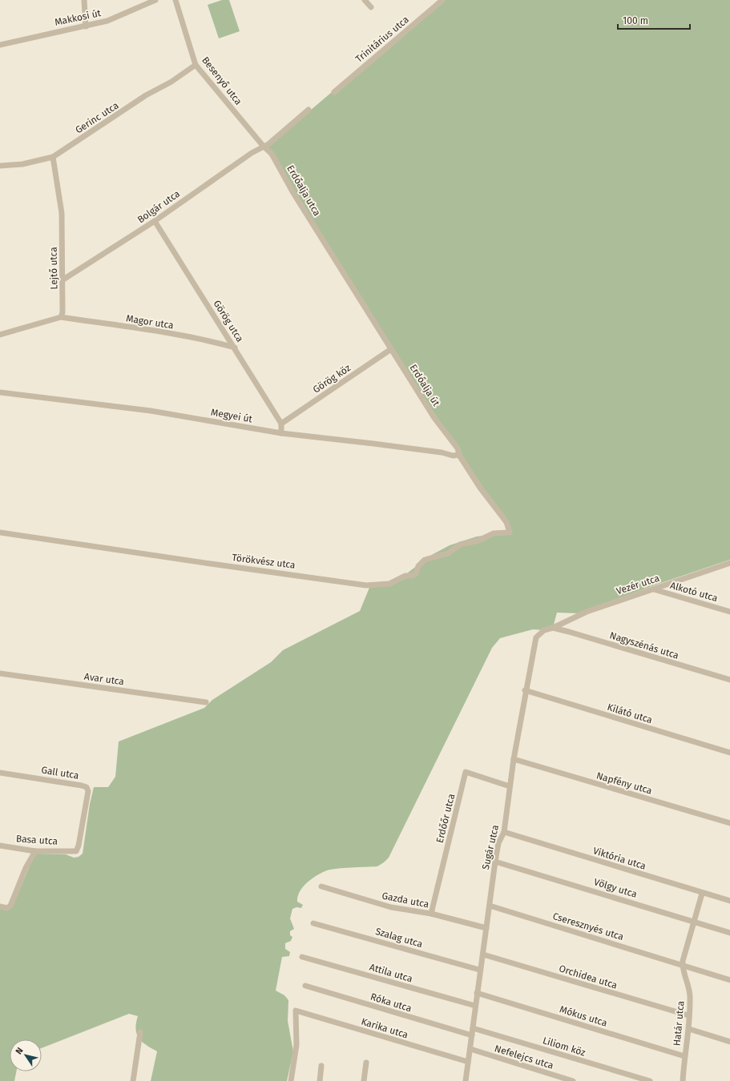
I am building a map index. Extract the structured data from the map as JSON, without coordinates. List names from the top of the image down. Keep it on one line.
{"streets":{"street":["Makkosi út","Trinitárius utca","Besenyő utca","Gerinc utca","Erdőalja utca","Bolgár utca","Lejtő utca","Görög utca","Magor utca","Görög köz","Erdőalja út","Megyei út","Törökvész utca","Vezér utca","Alkotó utca","Nagyszénás utca","Avar utca","Kilátó utca","Gall utca","Napfény utca","Erdőőr utca","Basa utca","Sugár utca","Viktória utca","Völgy utca","Gazda utca","Cseresznyés utca","Szalag utca","Attila utca","Orchidea utca","Róka utca","Mókus utca","Határ utca","Karika utca","Liliom köz","Nefelejcs utca"]},"crossings":[["Besenyő utca","Gerinc utca"],["Besenyő utca","Erdőalja utca"],["Besenyő utca","Bolgár utca"],["Gerinc utca","Lejtő utca"],["Erdőalja utca","Bolgár utca"],["Erdőalja utca","Erdőalja út"],["Bolgár utca","Lejtő utca"],["Bolgár utca","Görög utca"],["Lejtő utca","Magor utca"],["Görög utca","Magor utca"],["Görög utca","Görög köz"],["Görög köz","Erdőalja út"],["Erdőalja út","Megyei út"],["Erdőalja út","Törökvész utca"],["Vezér utca","Alkotó utca"],["Vezér utca","Nagyszénás utca"],["Vezér utca","Sugár utca"],["Nagyszénás utca","Sugár utca"],["Kilátó utca","Sugár utca"],["Gall utca","Basa utca"],["Napfény utca","Sugár utca"],["Erdőőr utca","Sugár utca"],["Erdőőr utca","Gazda utca"],["Sugár utca","Viktória utca"],["Sugár utca","Völgy utca"],["Sugár utca","Gazda utca"],["Sugár utca","Cseresznyés utca"],["Sugár utca","Szalag utca"],["Sugár utca","Attila utca"],["Sugár utca","Orchidea utca"],["Sugár utca","Róka utca"],["Sugár utca","Mókus utca"],["Sugár utca","Karika utca"],["Sugár utca","Liliom köz"],["Sugár utca","Nefelejcs utca"],["Viktória utca","Határ utca"],["Völgy utca","Határ utca"],["Cseresznyés utca","Határ utca"],["Orchidea utca","Határ utca"],["Mókus utca","Határ utca"]],"scale_bar":"100 m","north":"top left"}
